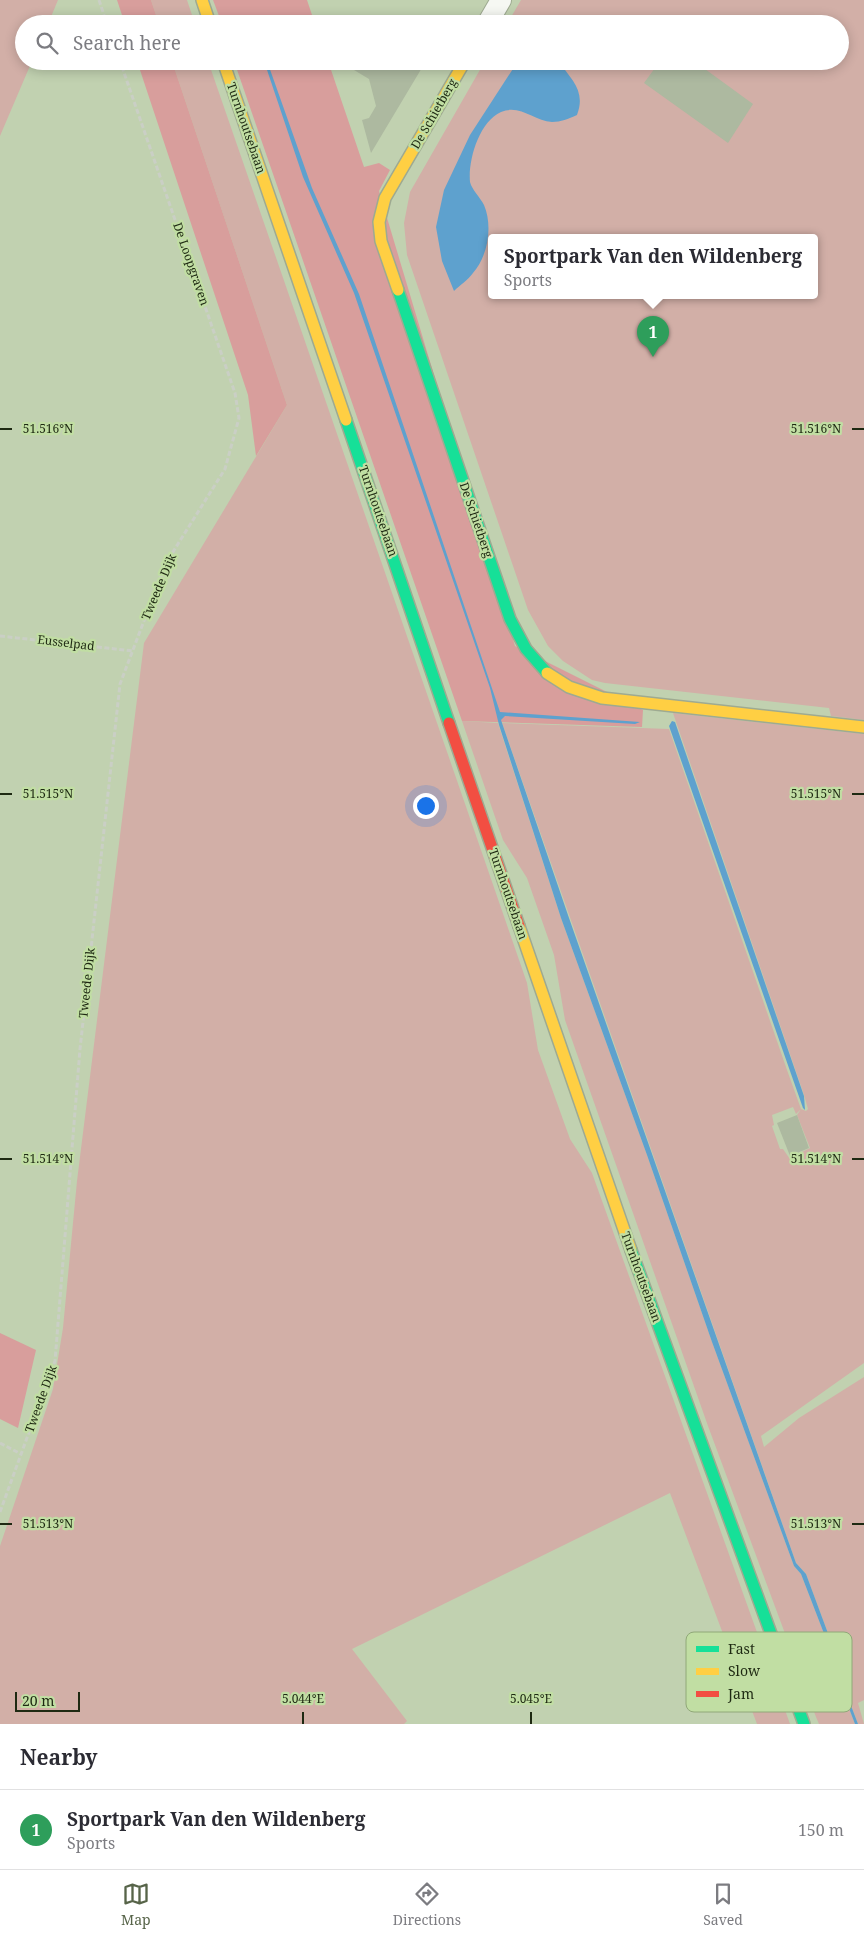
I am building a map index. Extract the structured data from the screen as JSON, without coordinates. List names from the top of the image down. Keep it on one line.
{"streets":{"main road":["De Schietberg","Turnhoutsebaan"],"path":["De Loopgraven","Tweede Dijk","Eusselpad"]},"crossings":[["De Loopgraven","Tweede Dijk"],["Tweede Dijk","Eusselpad"]],"legend":["Fast","Slow","Jam"],"scale_bar":"20 m","page":{"search":"Search here","popup":["Sportpark Van den Wildenberg","Sports"],"pins":"1","scale":"20 m","heading":"Nearby","list":[{"mark":"1","name":"Sportpark Van den Wildenberg","note":"Sports","value":"150 m"}],"nav":["Map","Directions","Saved"]},"coordinates":["51.516°N","51.515°N","51.514°N","51.513°N","5.044°E","5.045°E"]}
